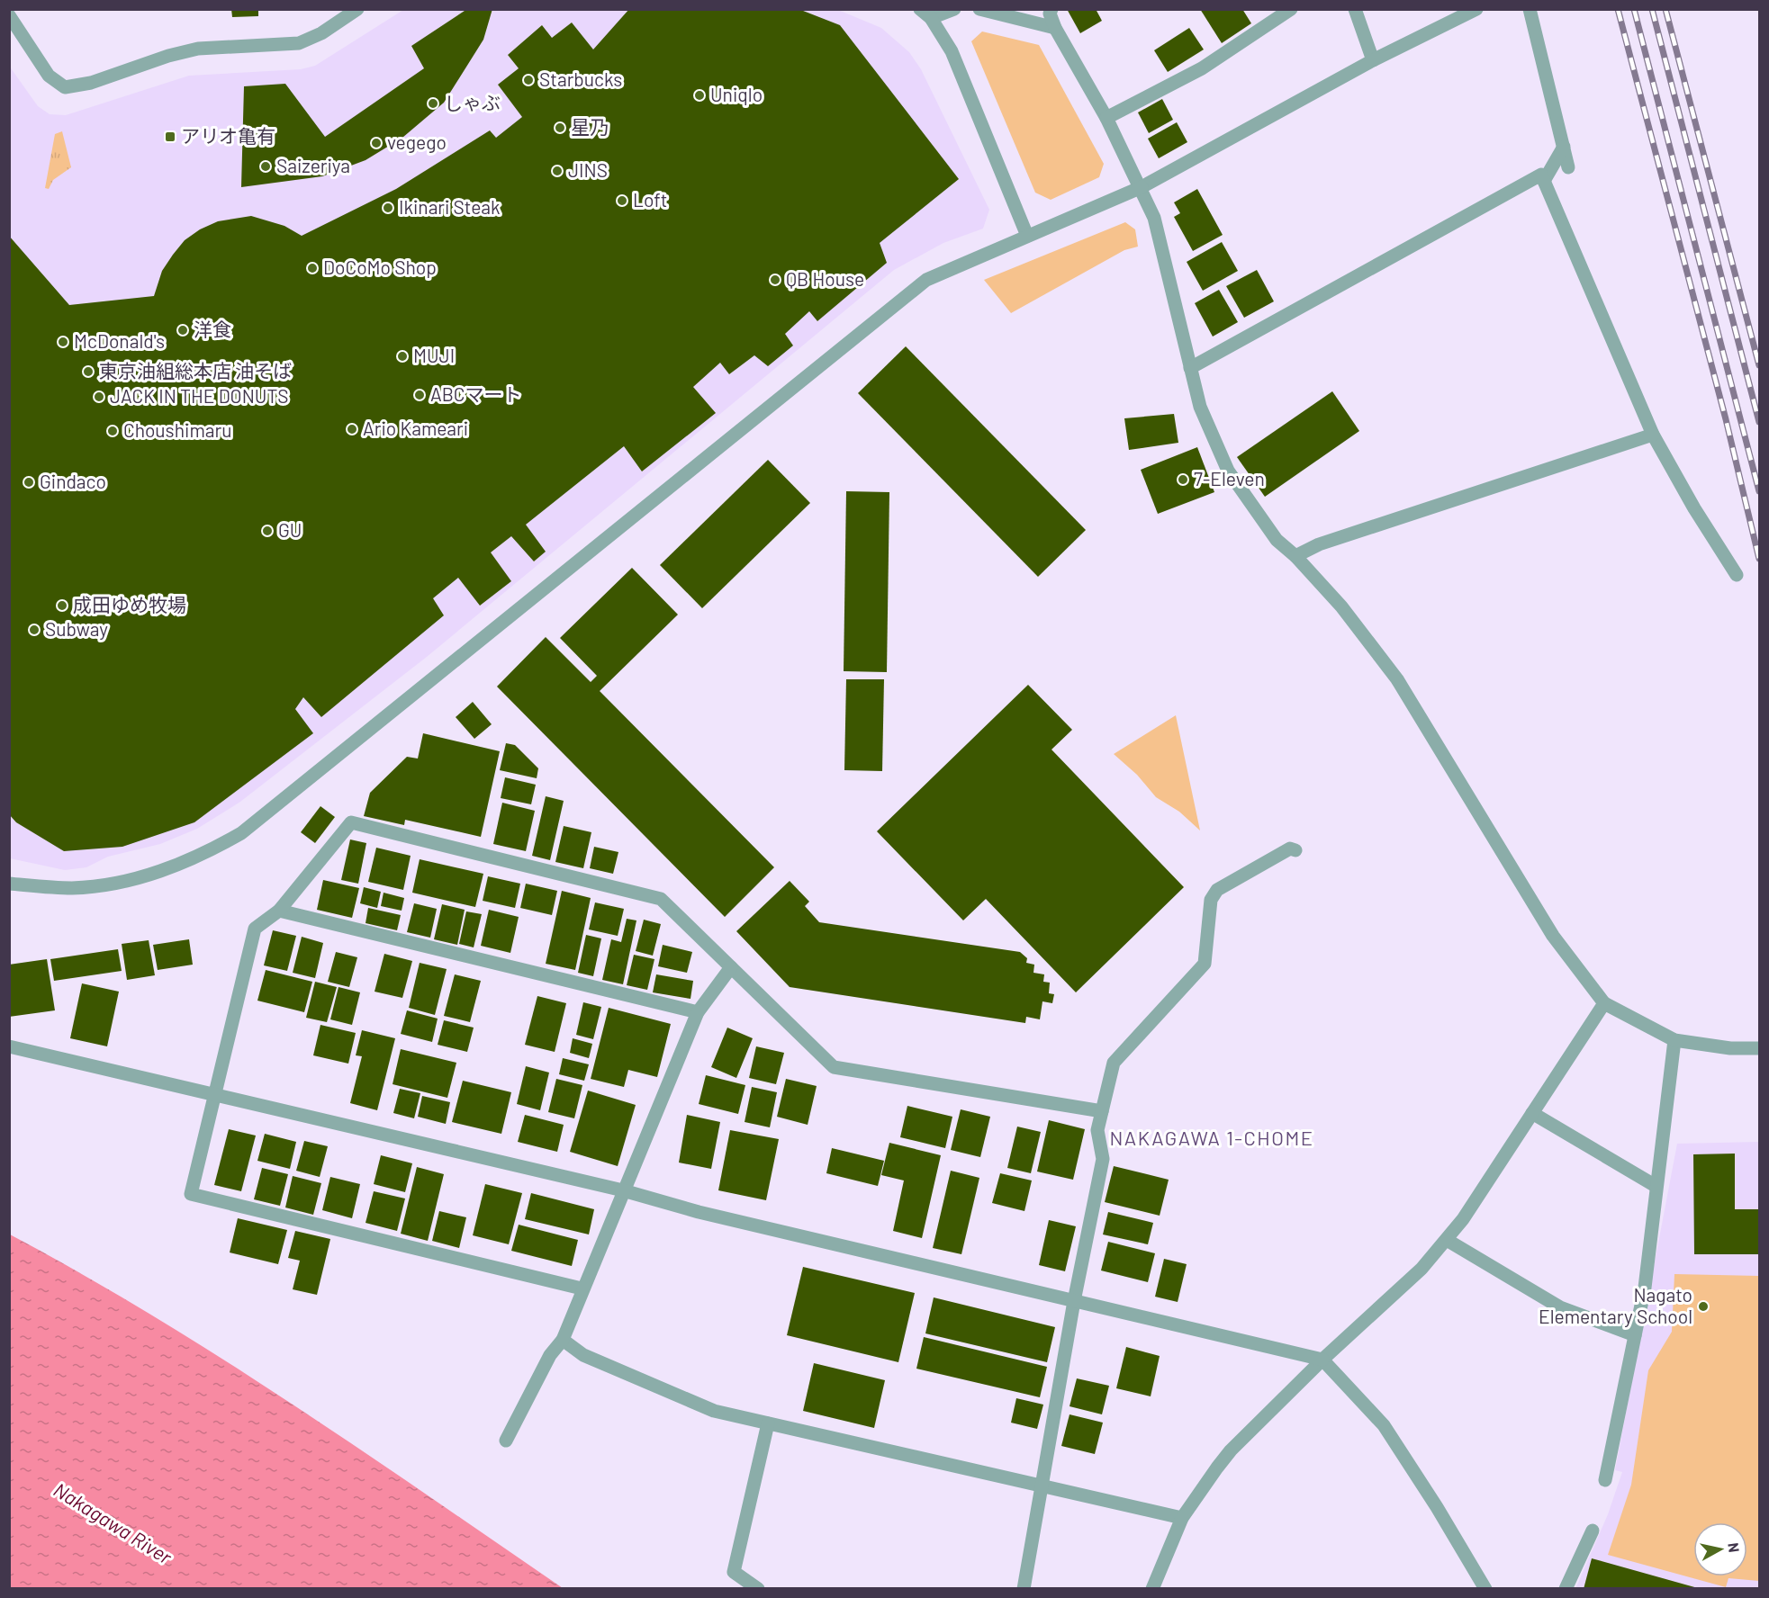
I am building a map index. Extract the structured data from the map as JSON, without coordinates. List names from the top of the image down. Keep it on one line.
{"districts":["NAKAGAWA 1-CHOME"],"water":["Nakagawa River"],"places":{"other":["Starbucks","Uniqlo","しゃぶ","星乃","vegego","Saizeriya","JINS","Loft","Ikinari Steak","DoCoMo Shop","QB House","洋食","McDonald's","MUJI","東京油組総本店 油そば","ABCマート","JACK IN THE DONUTS","Ario Kameari","Choushimaru","7-Eleven","Gindaco","GU","成田ゆめ牧場","Subway","Nagato Elementary School"],"transit":["アリオ亀有"]},"north":"right"}
